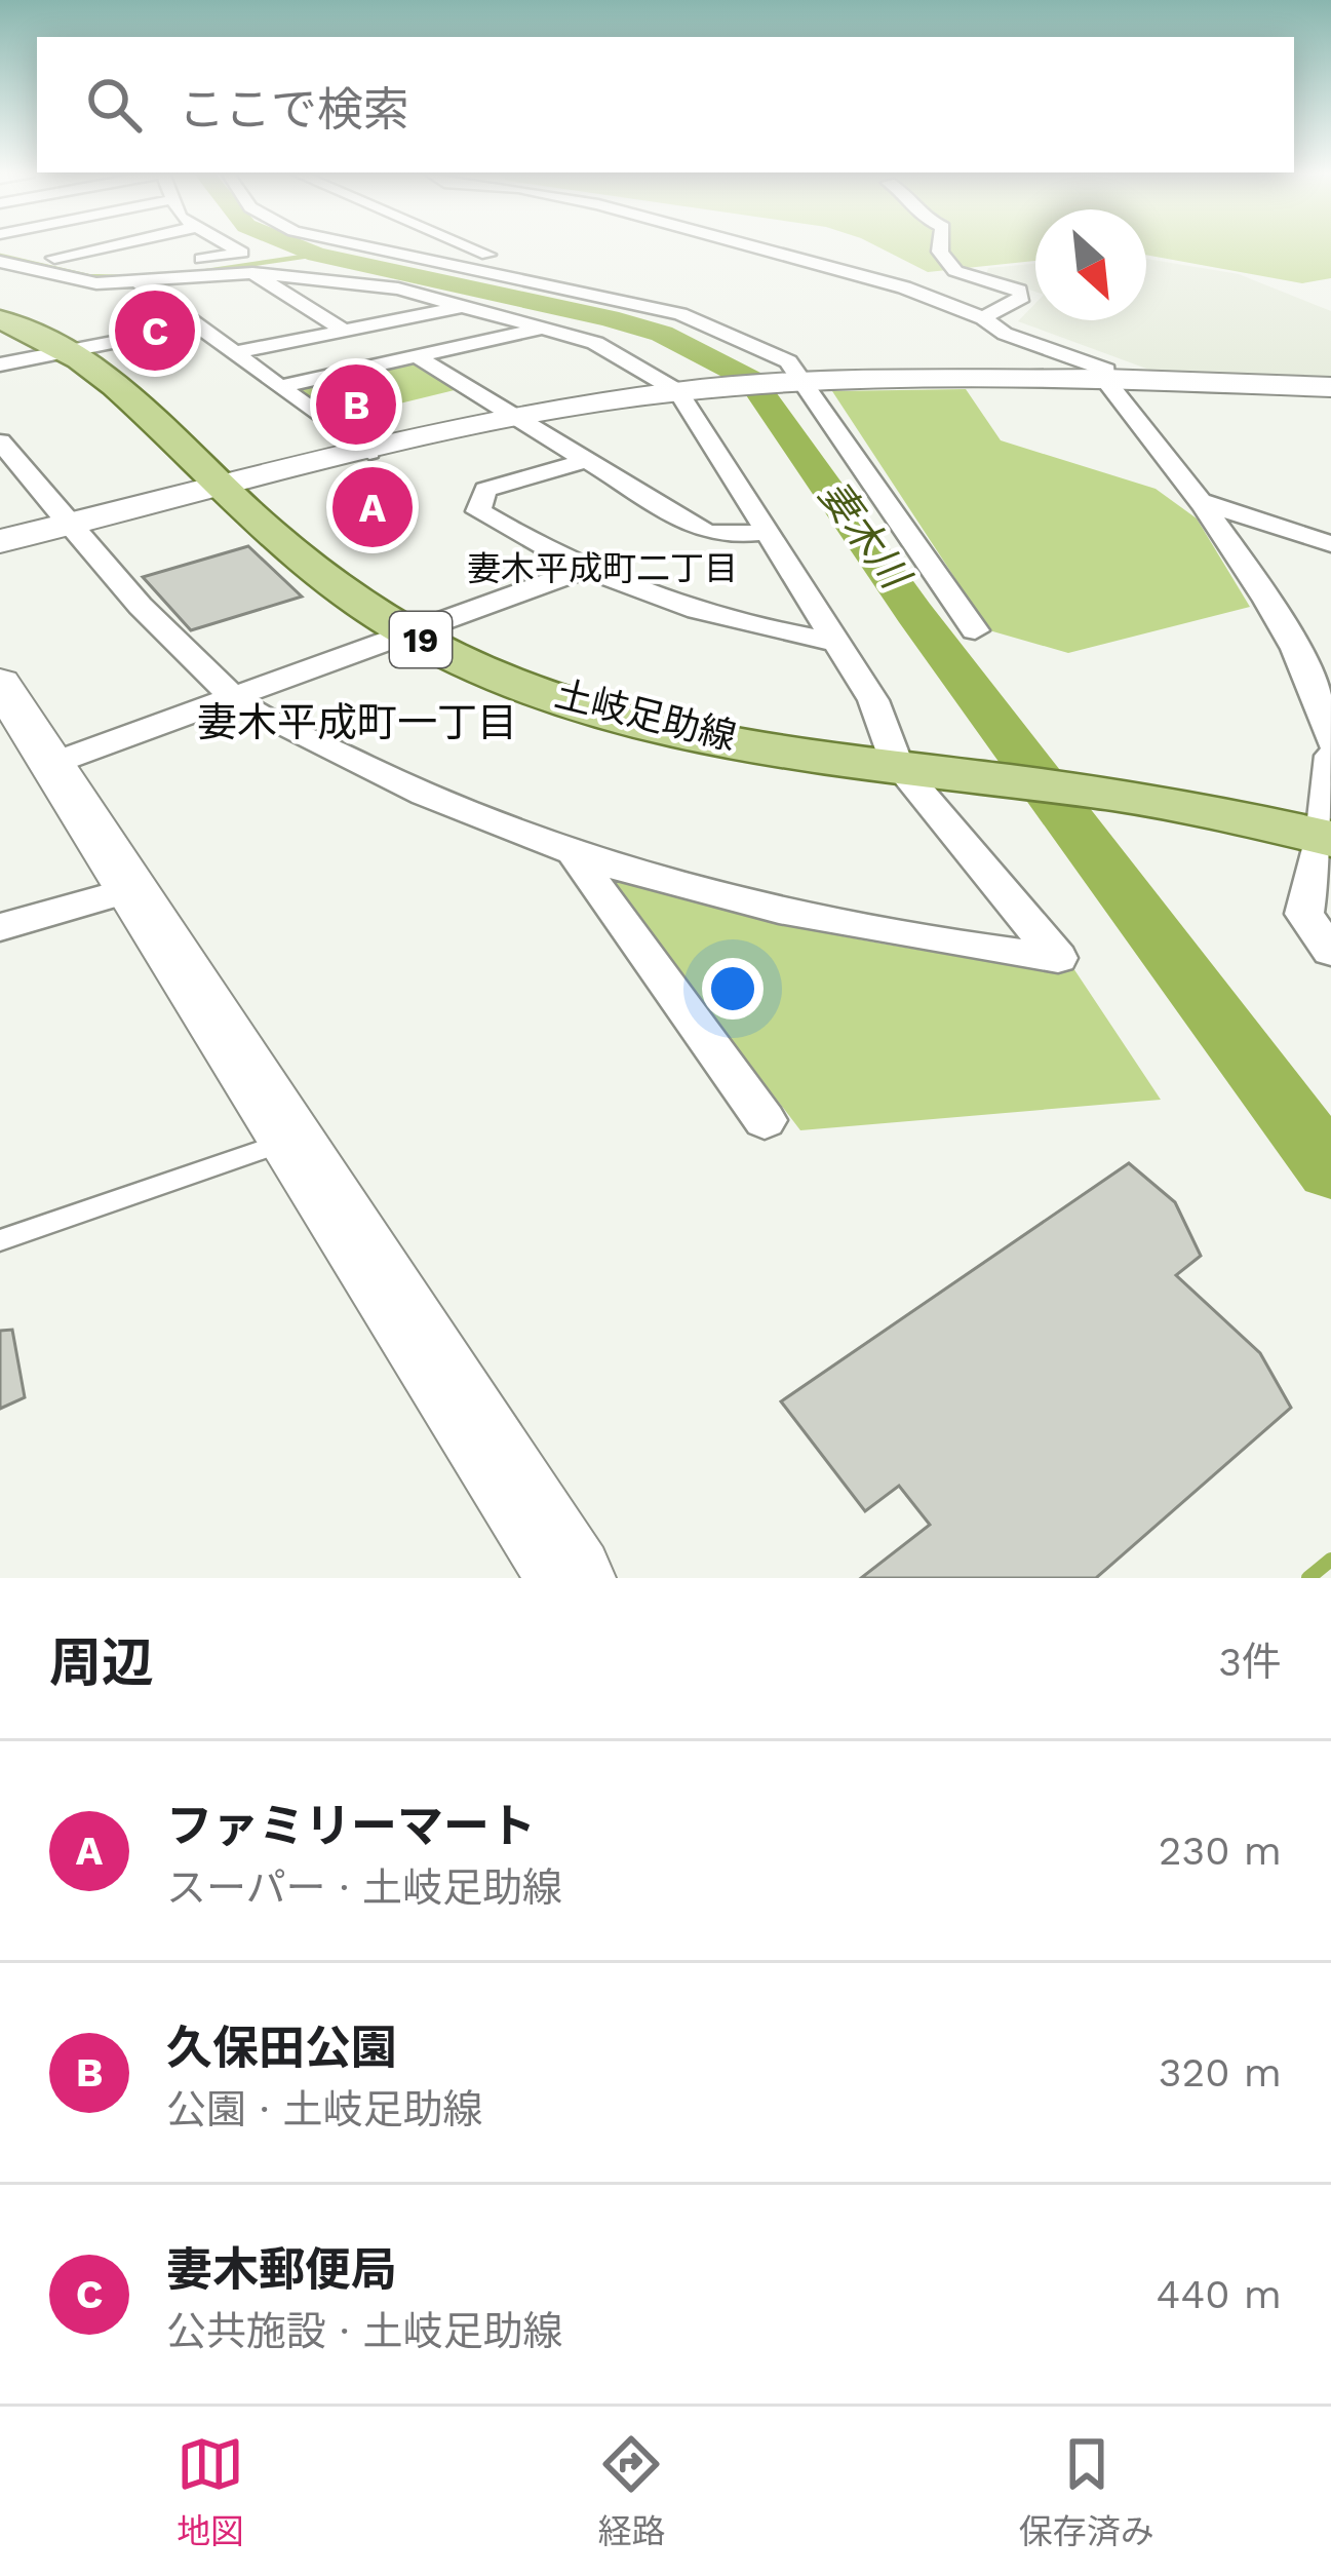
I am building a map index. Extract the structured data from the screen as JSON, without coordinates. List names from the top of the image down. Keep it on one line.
{"streets":{"main road":["19","土岐足助線"]},"districts":["妻木平成町二丁目","妻木平成町一丁目"],"water":["妻木川"],"north":"bottom right","page":{"search":"ここで検索","pins":["C","B","A"],"heading":["周辺","3件"],"list":[{"mark":"A","name":"ファミリーマート","note":"スーパー · 土岐足助線","value":"230 m"},{"mark":"B","name":"久保田公園","note":"公園 · 土岐足助線","value":"320 m"},{"mark":"C","name":"妻木郵便局","note":"公共施設 · 土岐足助線","value":"440 m"}],"nav":["地図","経路","保存済み"]}}
